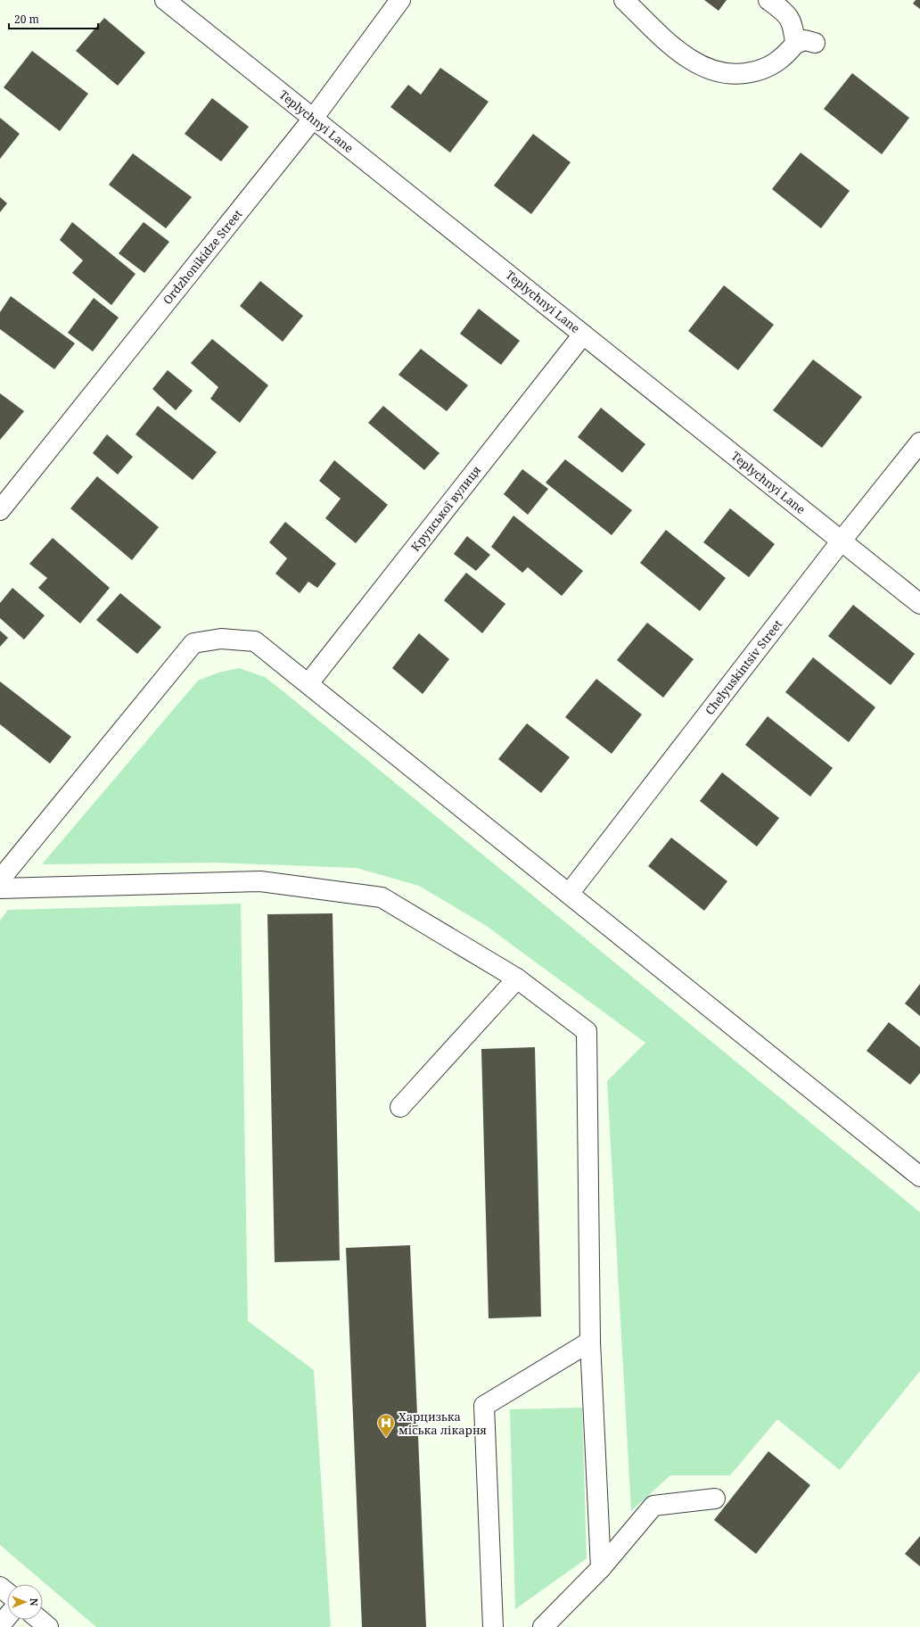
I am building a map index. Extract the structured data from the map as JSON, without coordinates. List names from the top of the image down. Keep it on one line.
{"streets":{"street":["Teplychnyi Lane","Ordzhonikidze Street","Крупської вулиця","Chelyuskintsiv Street"]},"crossings":[["Teplychnyi Lane","Ordzhonikidze Street"],["Teplychnyi Lane","Крупської вулиця"],["Teplychnyi Lane","Chelyuskintsiv Street"]],"places":{"hospital":["Харцизька міська лікарня"]},"scale_bar":"20 m","north":"right"}
